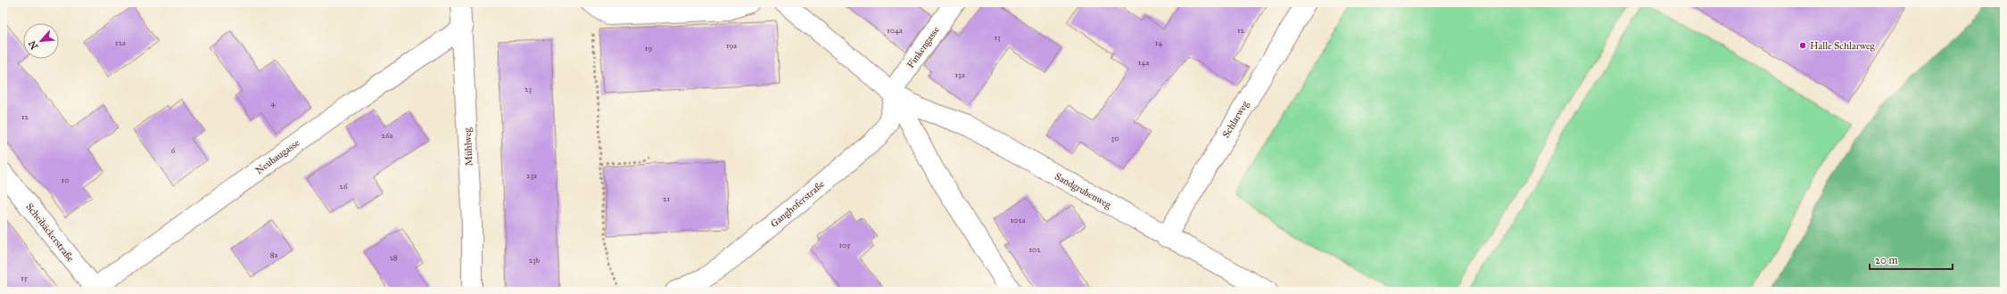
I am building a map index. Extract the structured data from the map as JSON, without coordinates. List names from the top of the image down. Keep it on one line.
{"streets":{"street":["Finkengasse","Schlarweg","Mühlweg","Neubaugasse","Sandgrubenweg","Ganghoferstraße","Scheibäckerstraße"]},"crossings":[["Finkengasse","Sandgrubenweg"],["Finkengasse","Ganghoferstraße"],["Schlarweg","Sandgrubenweg"],["Mühlweg","Neubaugasse"],["Neubaugasse","Scheibäckerstraße"],["Sandgrubenweg","Ganghoferstraße"]],"places":["Halle Schlarweg"],"house_numbers":["104a","12","13","12a","14","19a","19","14a","13a","23","4","12","26a","30","6","23a","10","26","21","102a","105","102","8a","28","23b","15"],"scale_bar":"20 m","north":"bottom left"}
